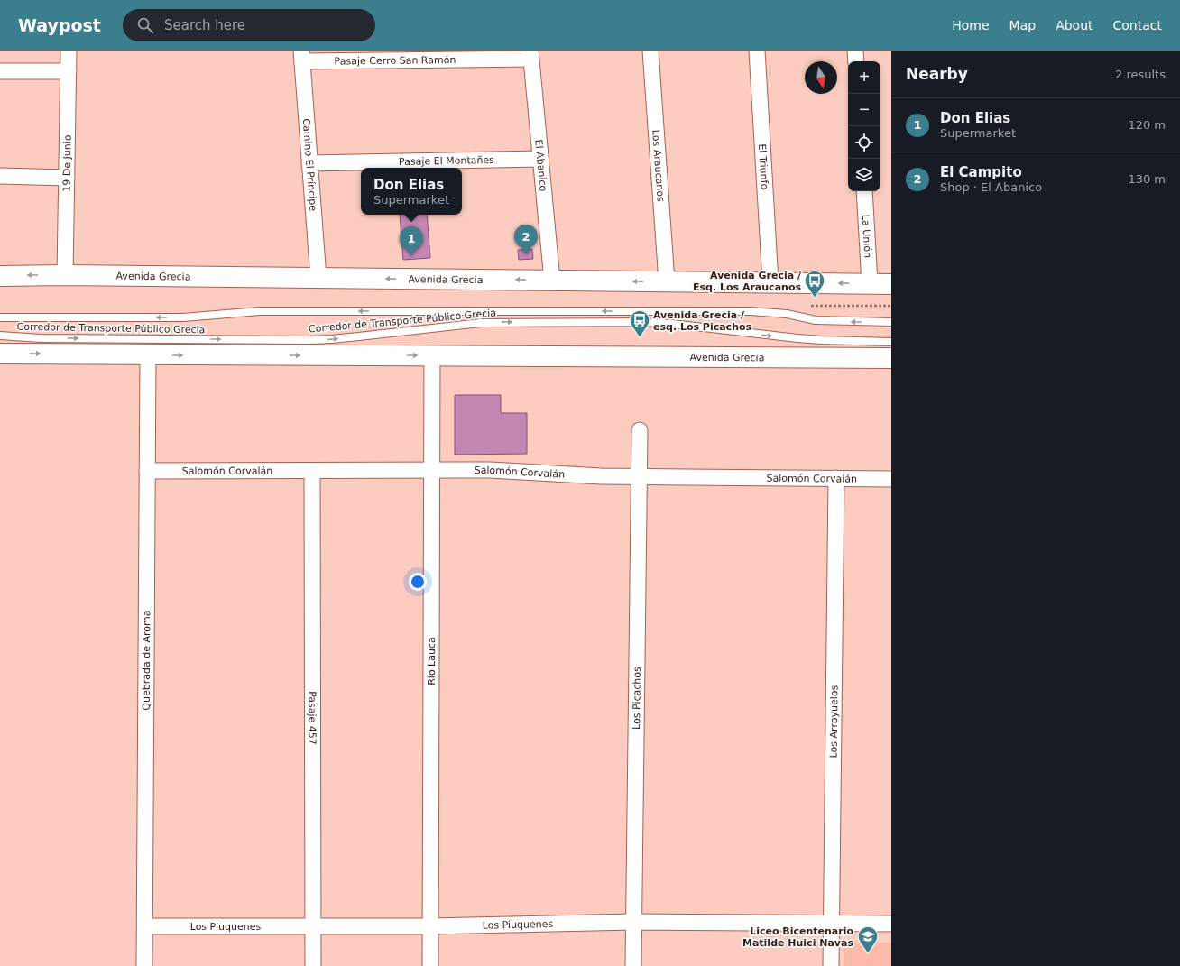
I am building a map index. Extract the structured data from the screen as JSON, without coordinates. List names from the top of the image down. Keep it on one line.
{"streets":{"main road":["Avenida Grecia"],"street":["Pasaje Cerro San Ramón","Pasaje El Montañes","19 De Junio","Camino El Príncipe","El Abanico","Los Araucanos","El Triunfo","La Unión","Salomón Corvalán","Quebrada de Aroma","Río Lauca","Los Picachos","Pasaje 457","Los Arroyuelos","Los Piuquenes"],"lane":["Corredor de Transporte Público Grecia"]},"crossings":[["Pasaje Cerro San Ramón","Camino El Príncipe"],["Pasaje Cerro San Ramón","El Abanico"],["Pasaje El Montañes","Camino El Príncipe"],["Pasaje El Montañes","El Abanico"],["19 De Junio","Avenida Grecia"],["Camino El Príncipe","Avenida Grecia"],["El Abanico","Avenida Grecia"],["Los Araucanos","Avenida Grecia"],["El Triunfo","Avenida Grecia"],["La Unión","Avenida Grecia"],["Avenida Grecia","Quebrada de Aroma"],["Avenida Grecia","Río Lauca"],["Salomón Corvalán","Quebrada de Aroma"],["Salomón Corvalán","Río Lauca"],["Salomón Corvalán","Los Picachos"],["Salomón Corvalán","Pasaje 457"],["Salomón Corvalán","Los Arroyuelos"],["Quebrada de Aroma","Los Piuquenes"],["Río Lauca","Los Piuquenes"],["Los Picachos","Los Piuquenes"],["Pasaje 457","Los Piuquenes"],["Los Arroyuelos","Los Piuquenes"]],"places":{"bus stop":["Avenida Grecia / Esq. Los Araucanos","Avenida Grecia / esq. Los Picachos"],"school or university":["Liceo Bicentenario Matilde Huici Navas"]},"north":"bottom","page":{"header":"Waypost","search":"Search here","nav":["Home","Map","About","Contact"],"heading":["Nearby","2 results"],"map_buttons":["+","−"],"list":[{"mark":"1","name":"Don Elias","note":"Supermarket","value":"120 m"},{"mark":"2","name":"El Campito","note":"Shop · El Abanico","value":"130 m"}],"popup":["Don Elias","Supermarket"],"pins":["2","1"]}}
